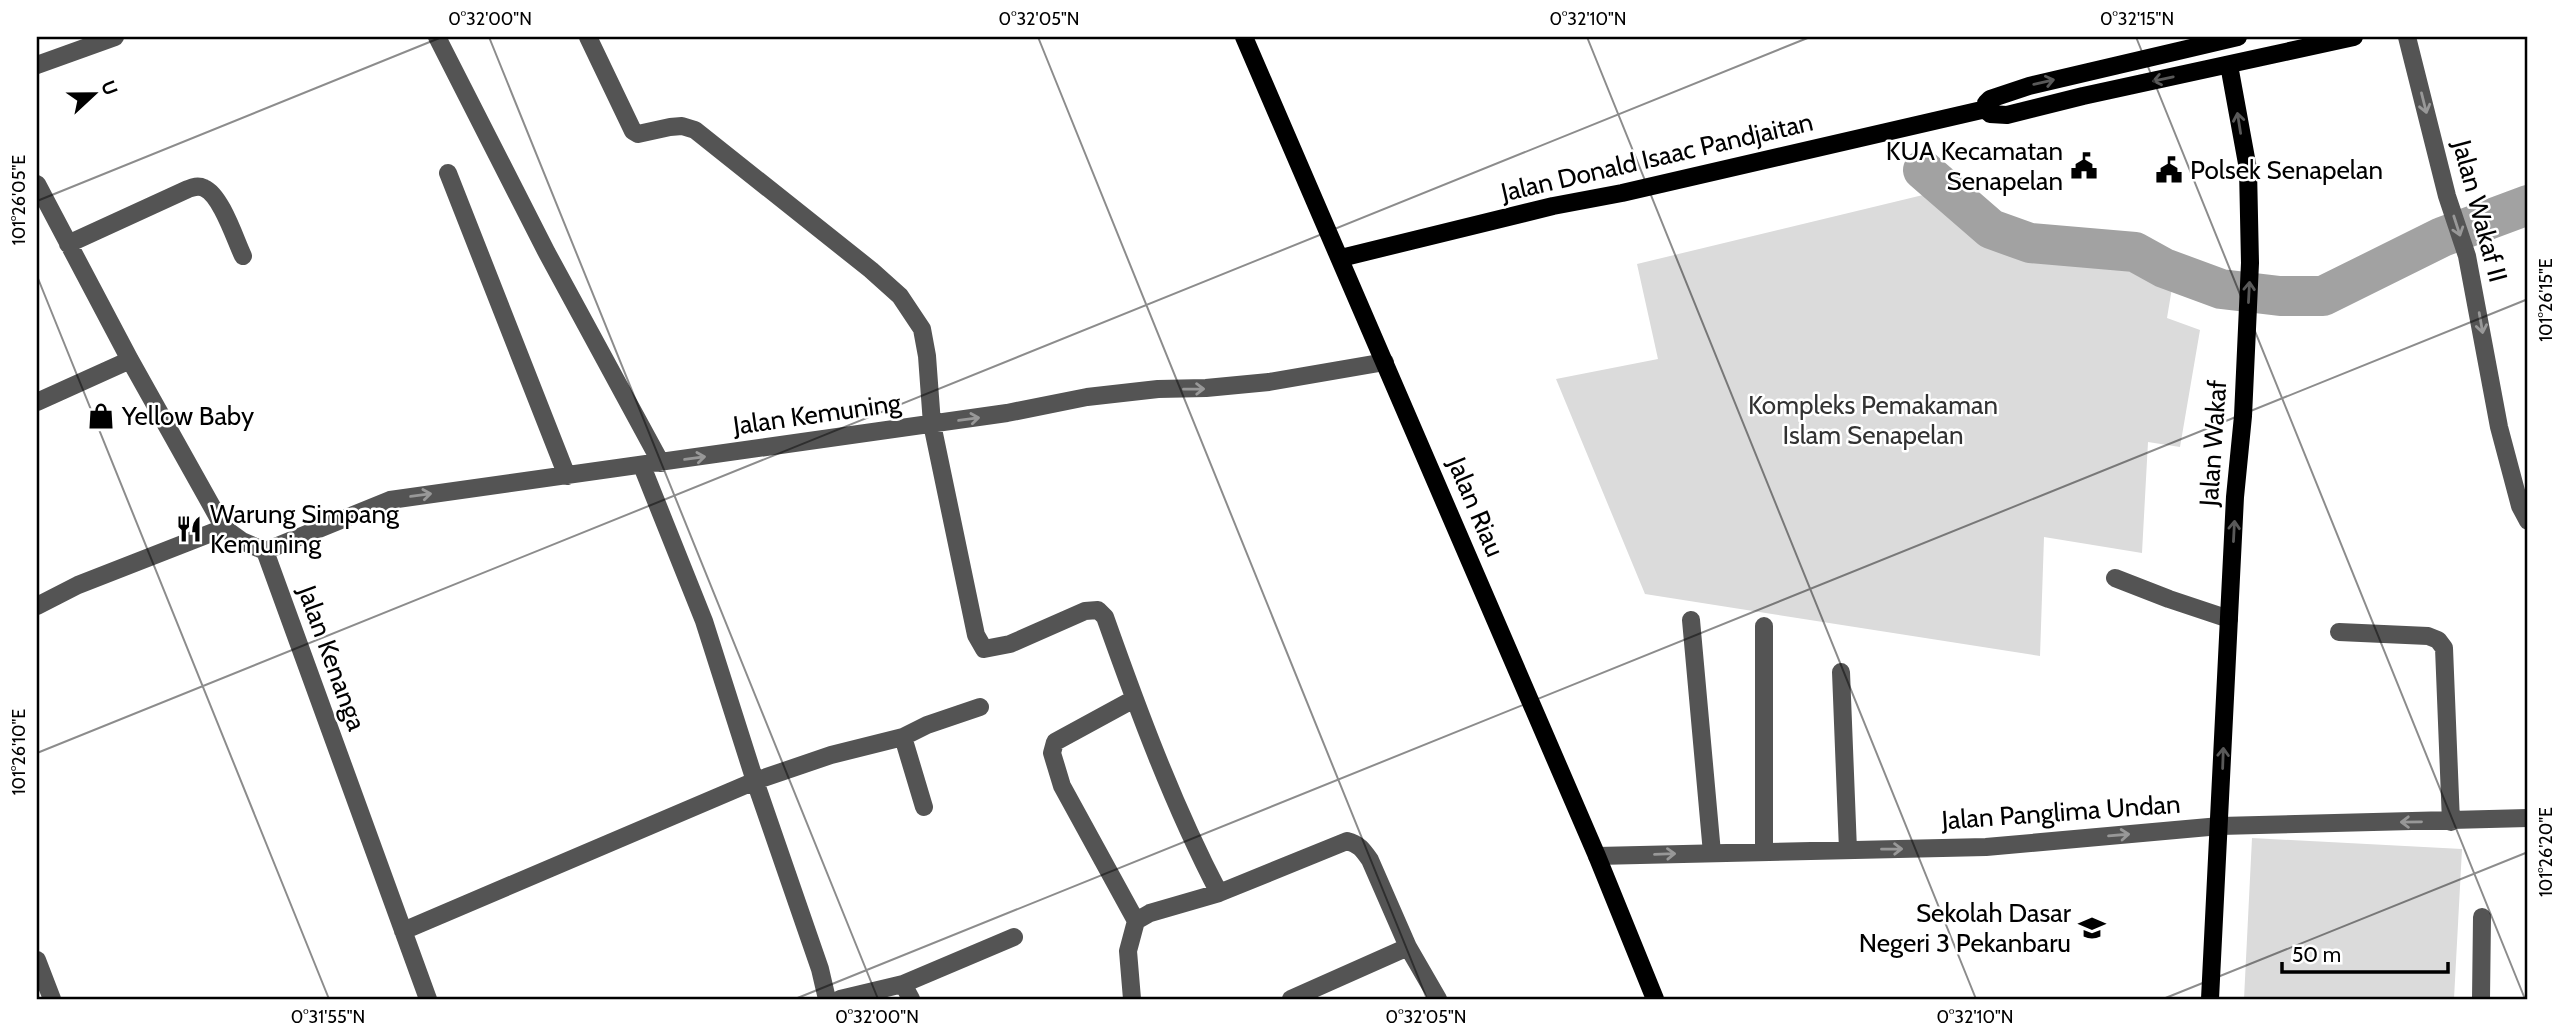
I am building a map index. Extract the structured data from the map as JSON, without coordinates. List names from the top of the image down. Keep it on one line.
{"streets":{"main road":["Jalan Donald Isaac Pandjaitan","Jalan Wakaf","Jalan Riau"],"street":["Jalan Wakaf II","Jalan Kemuning","Jalan Kenanga","Jalan Panglima Undan"]},"crossings":[["Jalan Donald Isaac Pandjaitan","Jalan Wakaf"],["Jalan Donald Isaac Pandjaitan","Jalan Riau"],["Jalan Kemuning","Jalan Riau"],["Jalan Kemuning","Jalan Kenanga"],["Jalan Wakaf","Jalan Panglima Undan"],["Jalan Riau","Jalan Panglima Undan"]],"one_way":["Jalan Wakaf II","Jalan Kemuning","Jalan Wakaf"],"parks":["Kompleks Pemakaman Islam Senapelan"],"places":{"public building":["KUA Kecamatan Senapelan","Polsek Senapelan"],"shop":["Yellow Baby"],"restaurant":["Warung Simpang Kemuning"],"school or university":["Sekolah Dasar Negeri 3 Pekanbaru"]},"scale_bar":"50 m","north":"right","coordinates":["0°32'00\"N","0°32'05\"N","0°32'10\"N","0°32'15\"N","101°26'05\"E","101°26'15\"E","101°26'10\"E","101°26'20\"E","0°31'55\"N"]}
